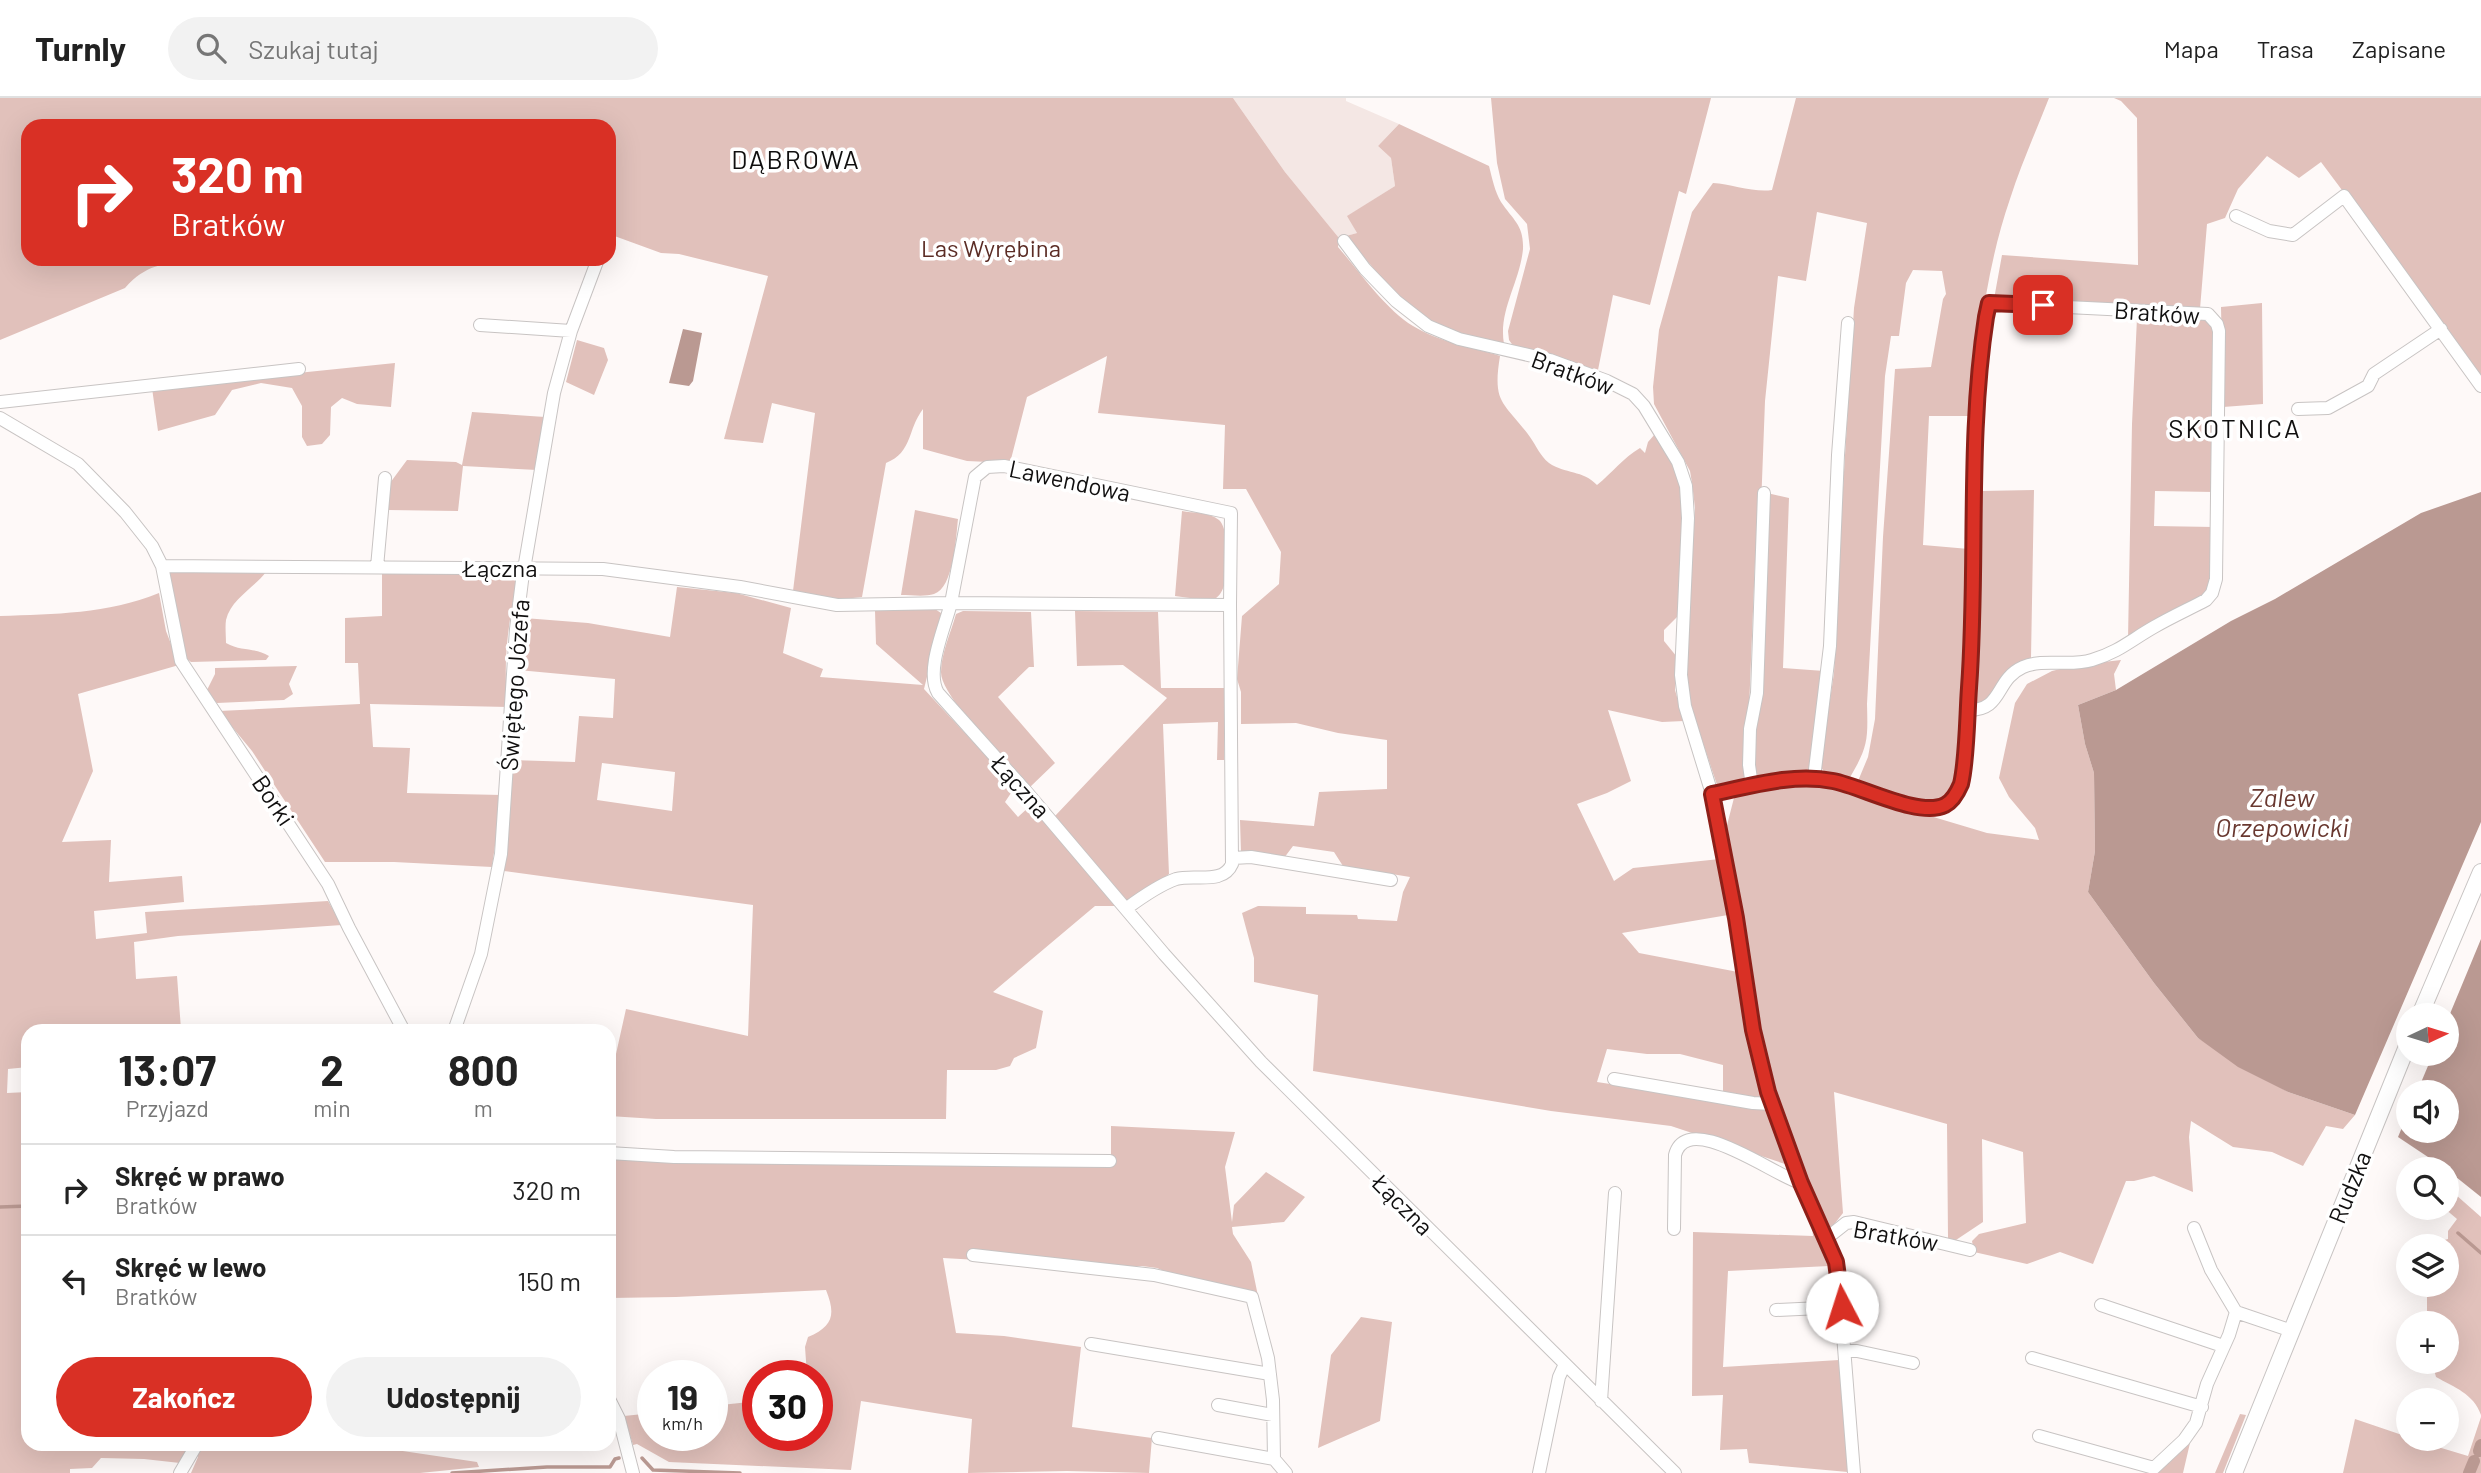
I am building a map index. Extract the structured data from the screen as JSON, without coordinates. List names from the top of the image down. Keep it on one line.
{"streets":{"main road":["Rudzka"],"street":["Bratków","Lawendowa","Łączna","Świętego Józefa","Borki"]},"crossings":[["Lawendowa","Łączna"],["Łączna","Świętego Józefa"],["Łączna","Borki"]],"districts":["DĄBROWA","SKOTNICA"],"water":["Zalew Orzepowicki"],"parks":["Las Wyrębina"],"north":"right","page":{"header":"Turnly","search":"Szukaj tutaj","nav":["Mapa","Trasa","Zapisane"],"turn":["320 m","Bratków"],"map_buttons":["+","−"],"eta":["13:07","Przyjazd","2","min","800","m"],"list":[{"name":"Skręć w prawo","note":"Bratków","value":"320 m"},{"name":"Skręć w lewo","note":"Bratków","value":"150 m"}],"buttons":["Zakończ","Udostępnij"],"speed":"19 km/h","limit":"30"}}
